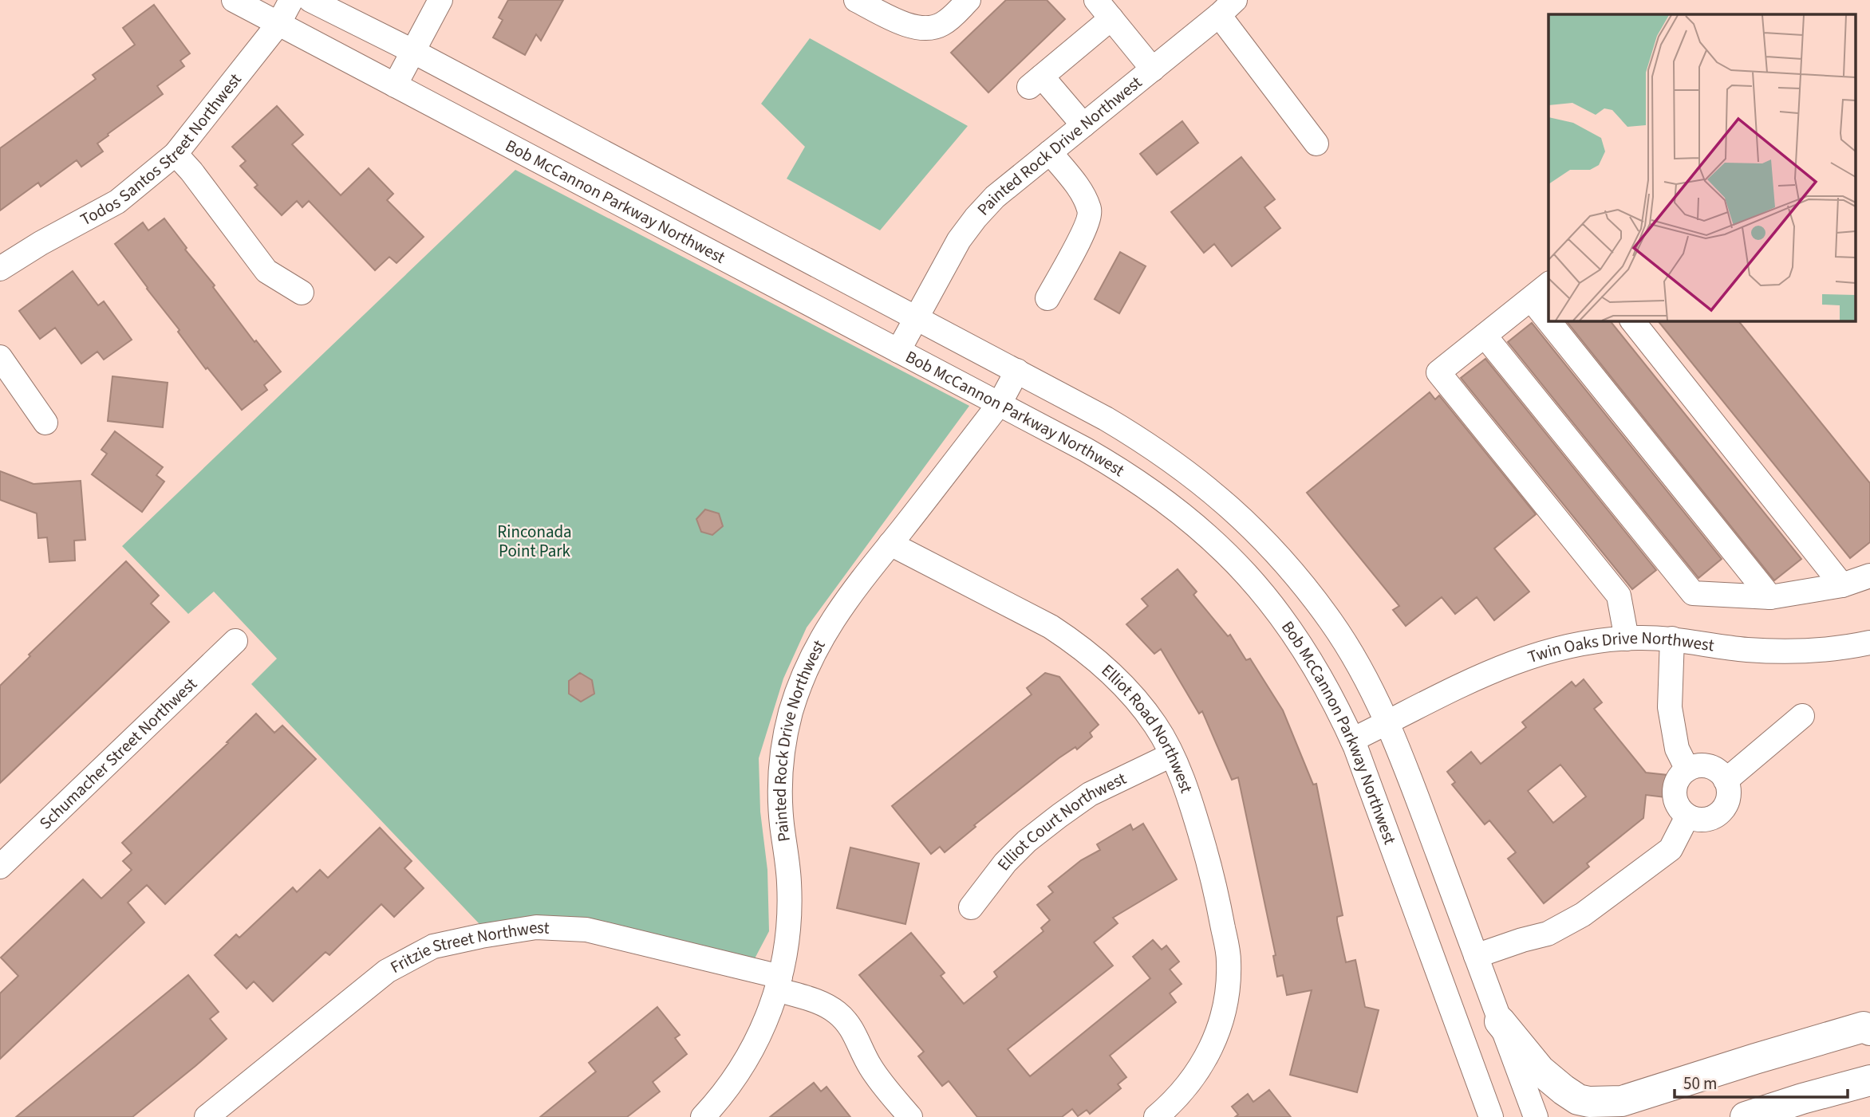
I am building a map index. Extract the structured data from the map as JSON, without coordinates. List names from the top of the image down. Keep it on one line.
{"streets":{"street":["Painted Rock Drive Northwest","Todos Santos Street Northwest","Bob McCannon Parkway Northwest","Twin Oaks Drive Northwest","Elliot Road Northwest","Schumacher Street Northwest","Elliot Court Northwest","Fritzie Street Northwest"]},"crossings":[["Painted Rock Drive Northwest","Bob McCannon Parkway Northwest"],["Painted Rock Drive Northwest","Elliot Road Northwest"],["Painted Rock Drive Northwest","Fritzie Street Northwest"],["Todos Santos Street Northwest","Bob McCannon Parkway Northwest"],["Bob McCannon Parkway Northwest","Twin Oaks Drive Northwest"],["Elliot Road Northwest","Elliot Court Northwest"]],"parks":["Rinconada Point Park"],"scale_bar":"50 m"}
